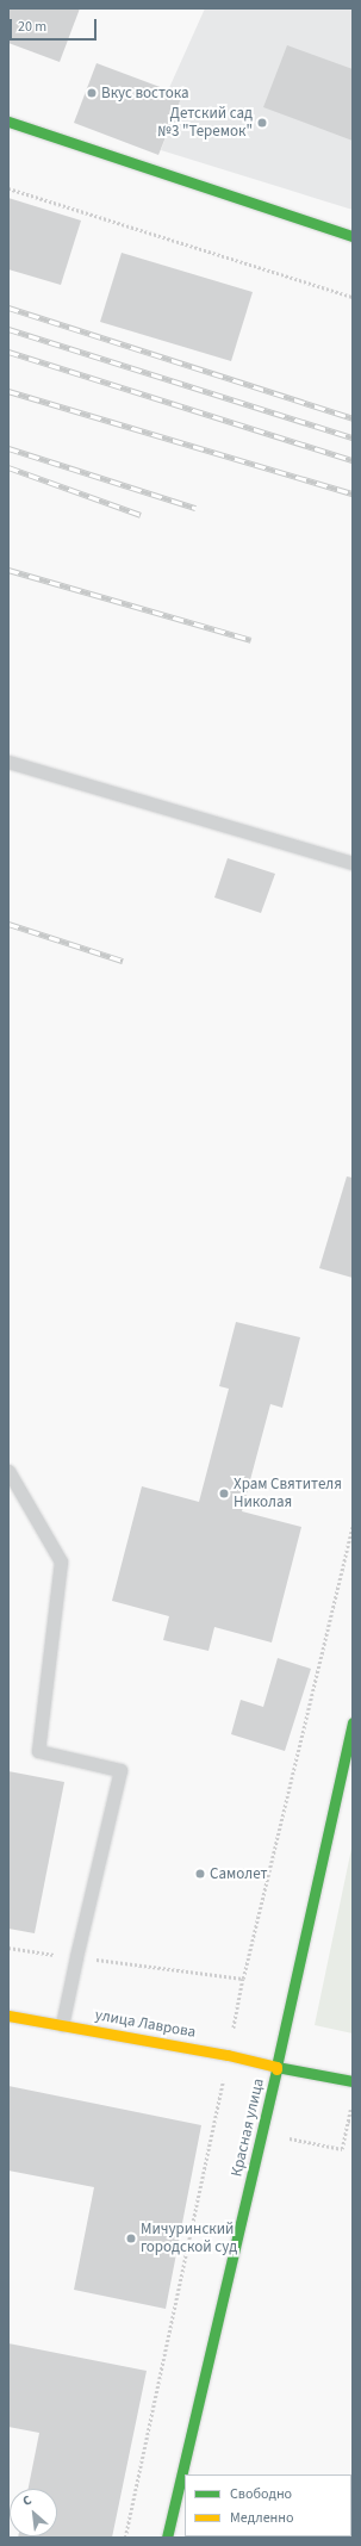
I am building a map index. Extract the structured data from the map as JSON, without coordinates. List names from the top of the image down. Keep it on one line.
{"streets":{"main road":["улица Лаврова","Красная улица"]},"crossings":[["улица Лаврова","Красная улица"]],"places":["Вкус востока","Детский сад №3 \"Теремок\"","Храм Святителя Николая","Самолет","Мичуринский городской суд"],"legend":["Свободно","Медленно"],"scale_bar":"20 m","north":"top left"}
